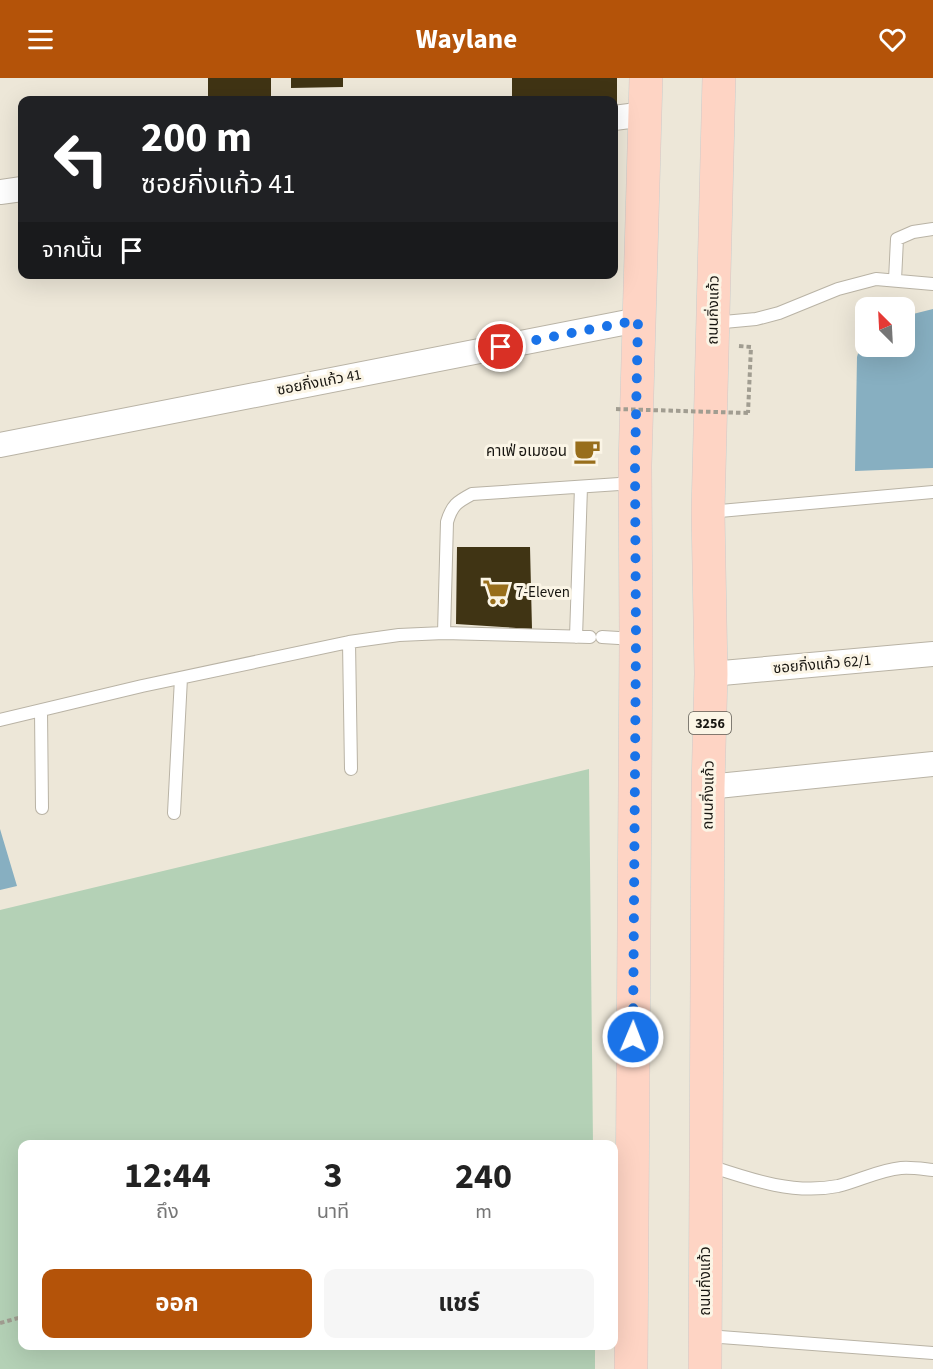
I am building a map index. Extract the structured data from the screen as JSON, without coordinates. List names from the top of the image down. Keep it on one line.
{"streets":{"main road":["ถนนกิ่งแก้ว","3256"],"street":["ซอยกิ่งแก้ว 41","ซอยกิ่งแก้ว 62/1"]},"crossings":[["ถนนกิ่งแก้ว","ซอยกิ่งแก้ว 62/1"]],"places":{"cafe":["คาเฟ่ อเมซอน"],"supermarket":["7-Eleven"]},"north":"top left","page":{"header":"Waylane","turn":["200 m","ซอยกิ่งแก้ว 41"],"then":"จากนั้น","eta":["12:44","ถึง","3","นาที","240","m"],"buttons":["ออก","แชร์"]}}
